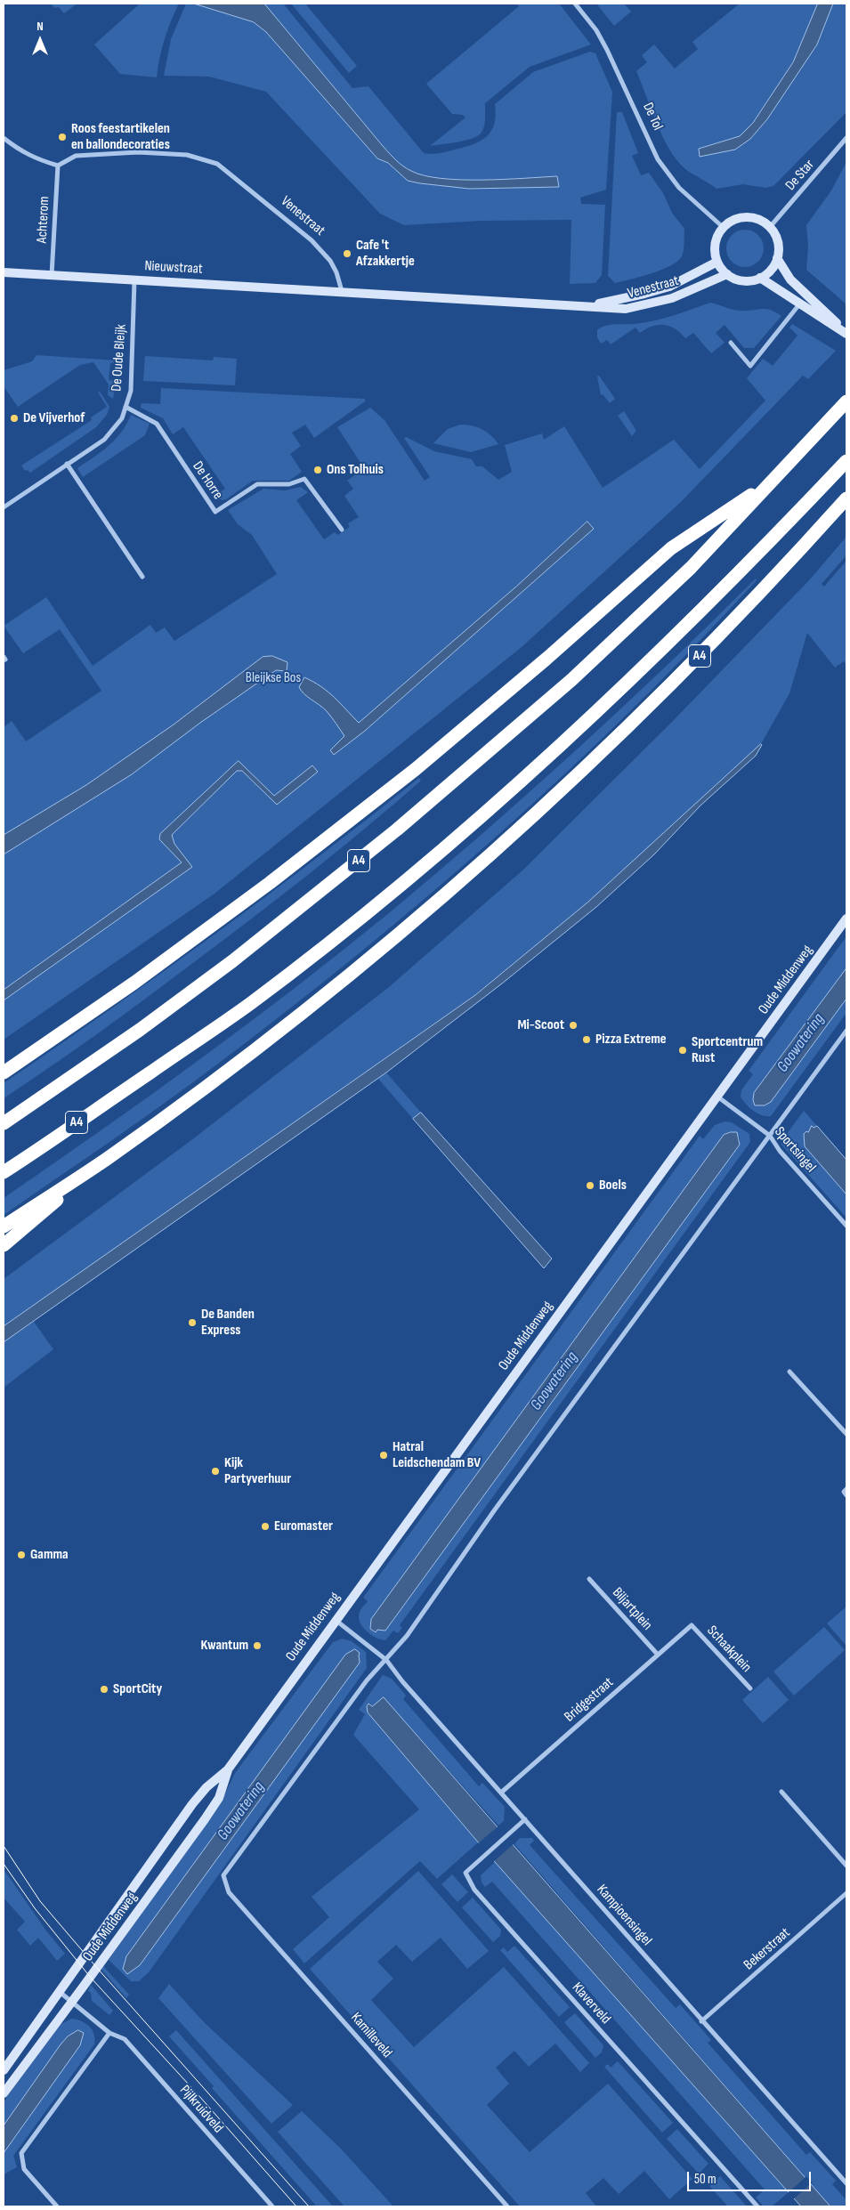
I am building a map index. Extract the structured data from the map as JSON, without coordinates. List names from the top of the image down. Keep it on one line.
{"streets":{"highway":["A4"],"street":["De Tol","De Star","Venestraat","Achterom","Nieuwstraat","De Oude Bleijk","De Horre","Oude Middenweg","Sportsingel","Biljartplein","Schaakplein","Bridgestraat","Kampioensingel","Bekerstraat","Klaverveld","Kamilleveld","Pijlkruidveld"]},"crossings":[["De Tol","De Star"],["De Tol","Venestraat"],["De Star","Venestraat"],["Venestraat","Achterom"],["Venestraat","Nieuwstraat"],["Achterom","Nieuwstraat"],["Nieuwstraat","De Oude Bleijk"],["De Oude Bleijk","De Horre"],["Oude Middenweg","Sportsingel"],["Oude Middenweg","Kampioensingel"],["Oude Middenweg","Pijlkruidveld"],["Biljartplein","Bridgestraat"],["Schaakplein","Bridgestraat"],["Bridgestraat","Kampioensingel"],["Kampioensingel","Bekerstraat"],["Kampioensingel","Klaverveld"],["Kampioensingel","Kamilleveld"]],"water":["Goowatering"],"parks":["Bleijkse Bos"],"places":["Roos feestartikelen en ballondecoraties","Cafe 't Afzakkertje","De Vijverhof","Ons Tolhuis","Mi-Scoot","Pizza Extreme","Sportcentrum Rust","Boels","De Banden Express","Hatral Leidschendam BV","Kijk Partyverhuur","Euromaster","Gamma","Kwantum","SportCity"],"scale_bar":"50 m","north":"top"}
